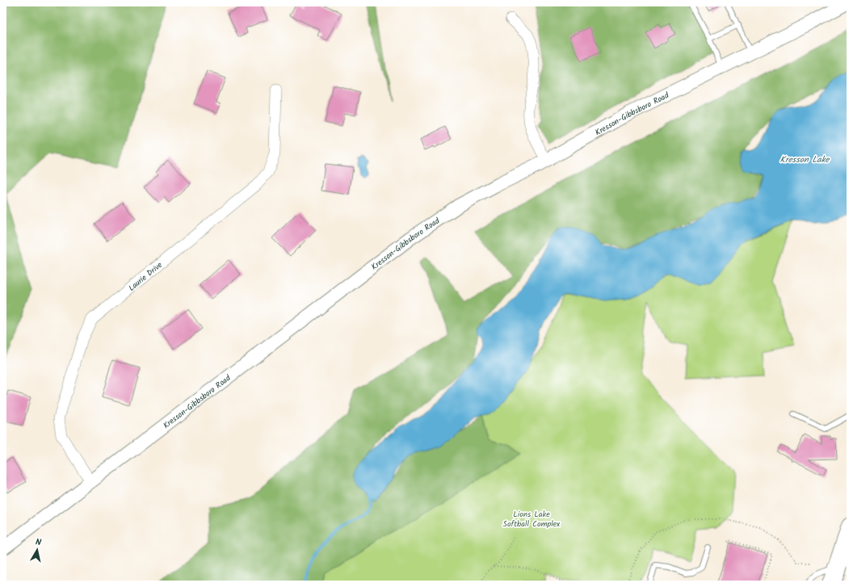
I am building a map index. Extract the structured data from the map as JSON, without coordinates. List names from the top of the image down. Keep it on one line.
{"streets":{"street":["Kresson-Gibbsboro Road","Laurie Drive"]},"crossings":[["Kresson-Gibbsboro Road","Laurie Drive"]],"water":["Kresson Lake"],"parks":["Lions Lake Softball Complex"],"north":"top"}
